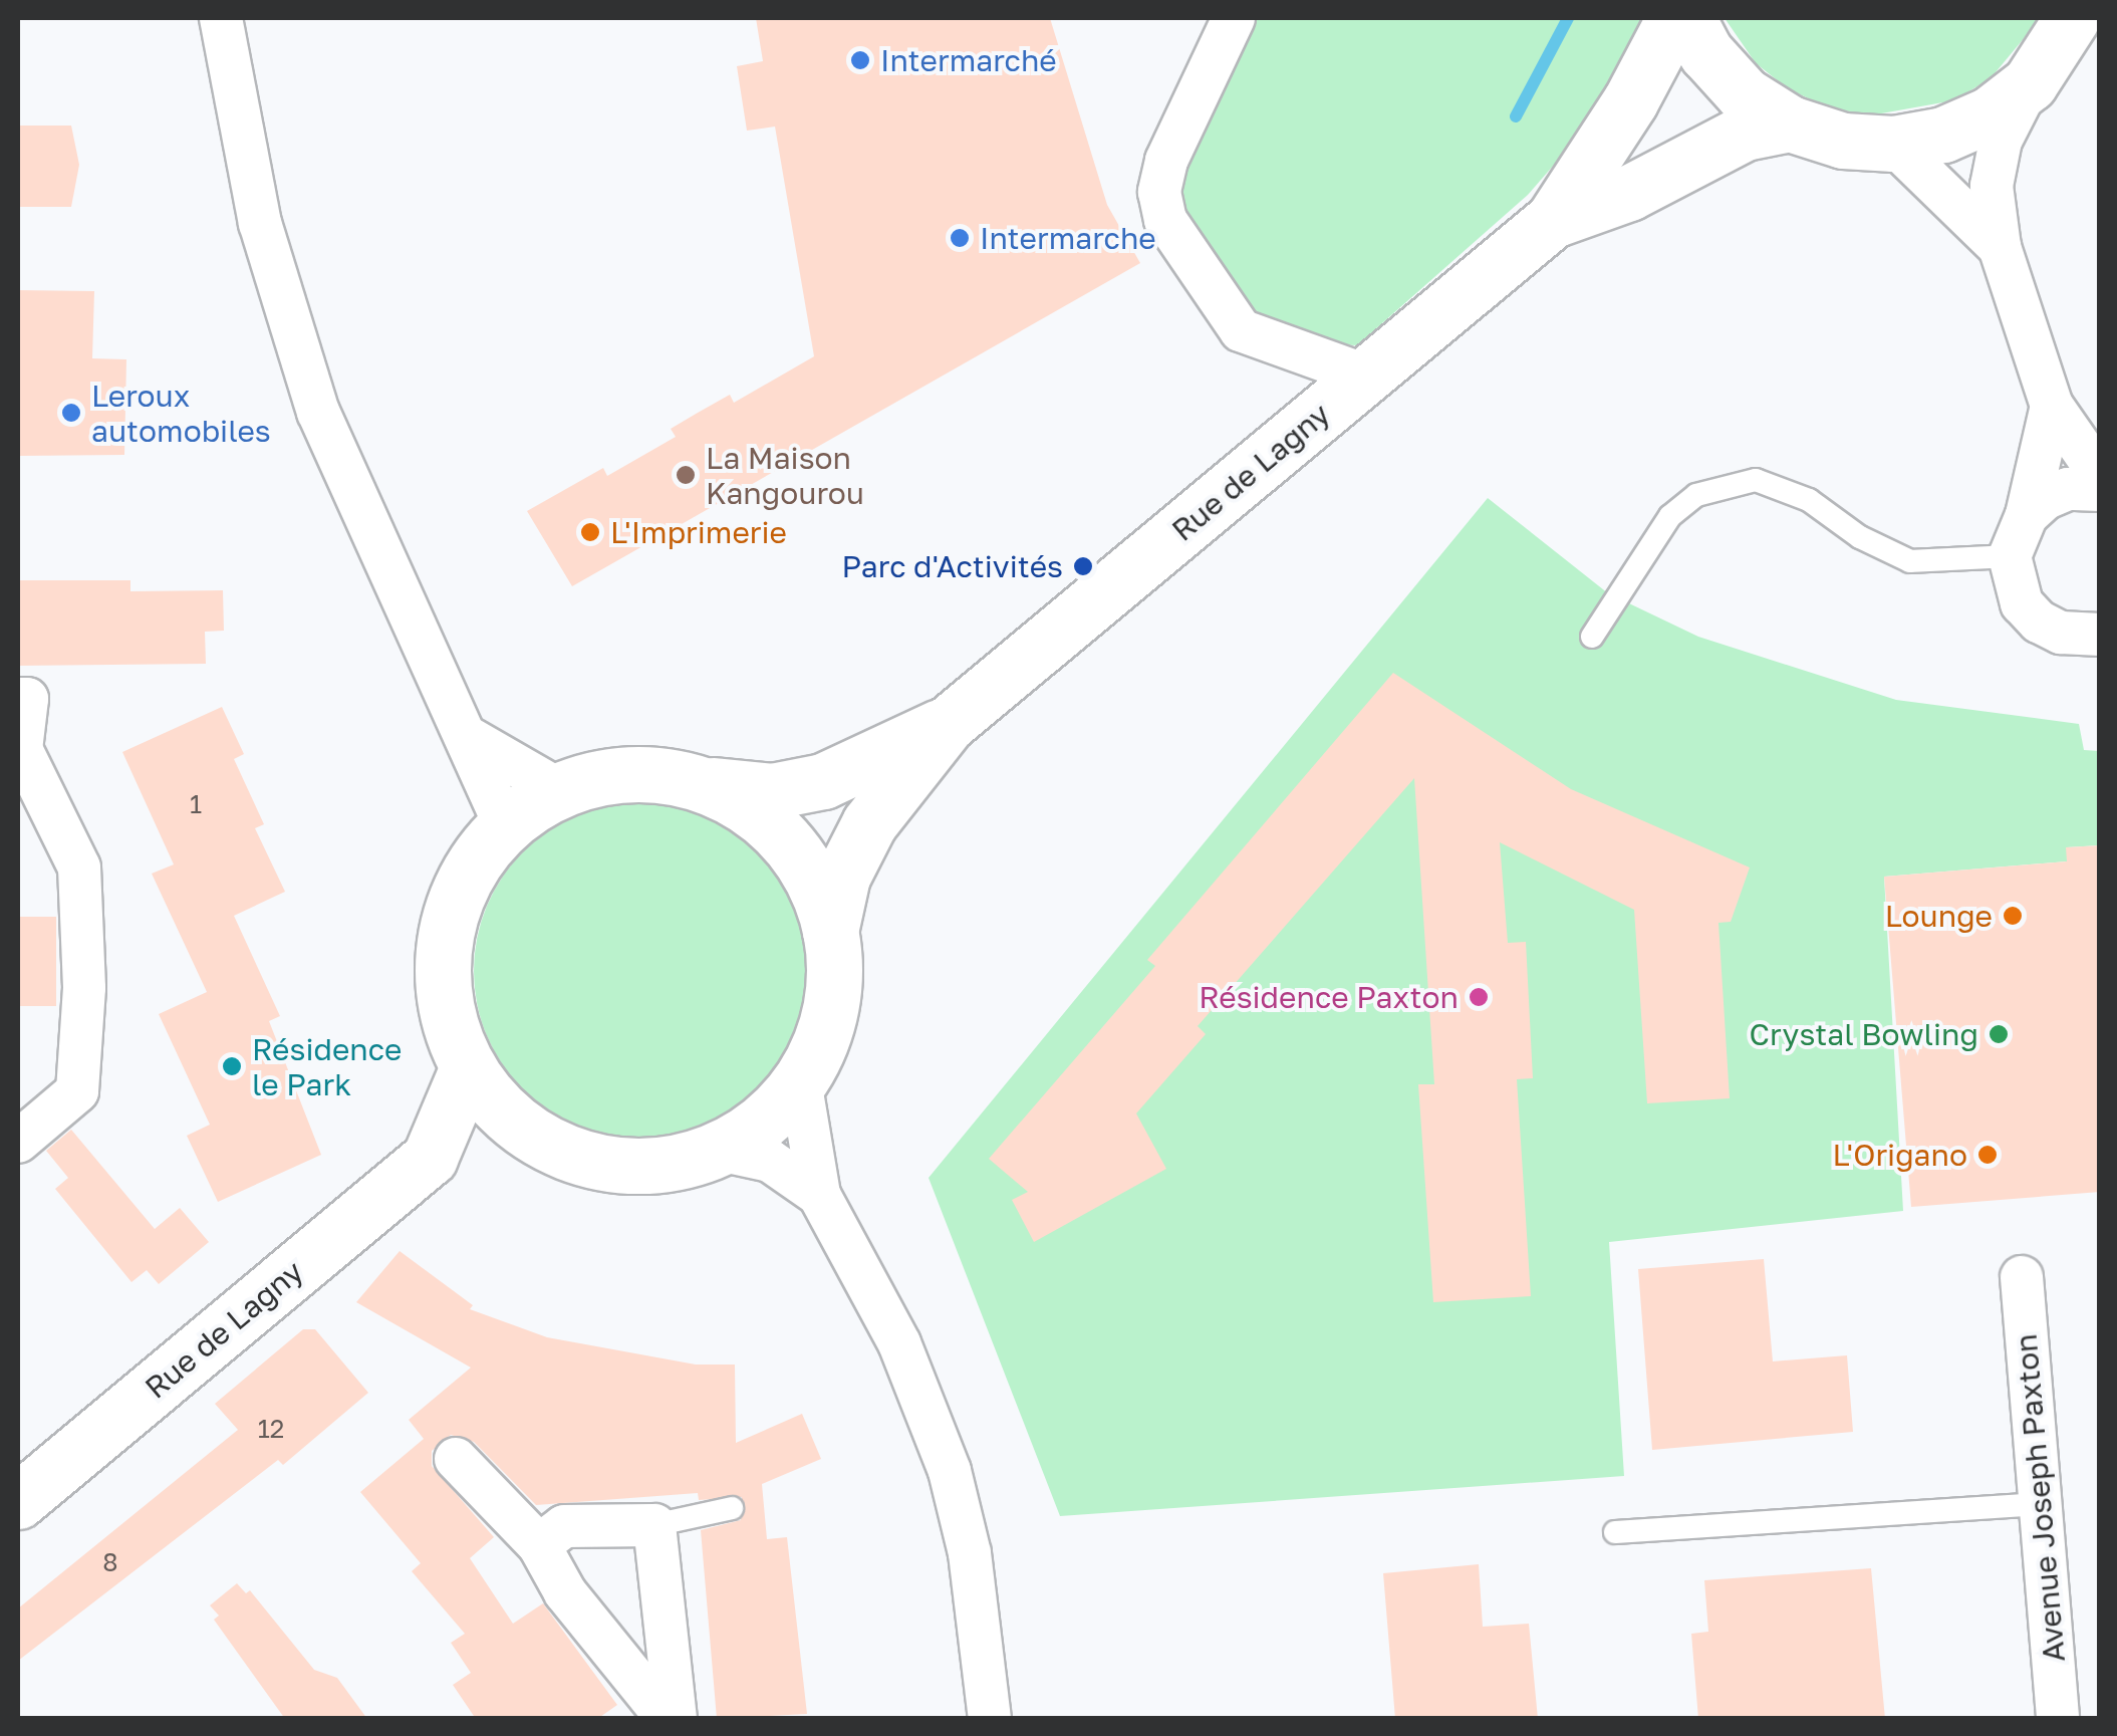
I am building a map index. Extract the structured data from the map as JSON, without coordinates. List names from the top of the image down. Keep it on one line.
{"streets":{"main road":["Rue de Lagny"],"street":["Avenue Joseph Paxton"]},"places":["Intermarché","Intermarche","Leroux automobiles","La Maison Kangourou","L'Imprimerie","Parc d'Activités","Lounge","Résidence Paxton","Crystal Bowling","Résidence le Park","L'Origano"],"house_numbers":["1","12","8"]}
